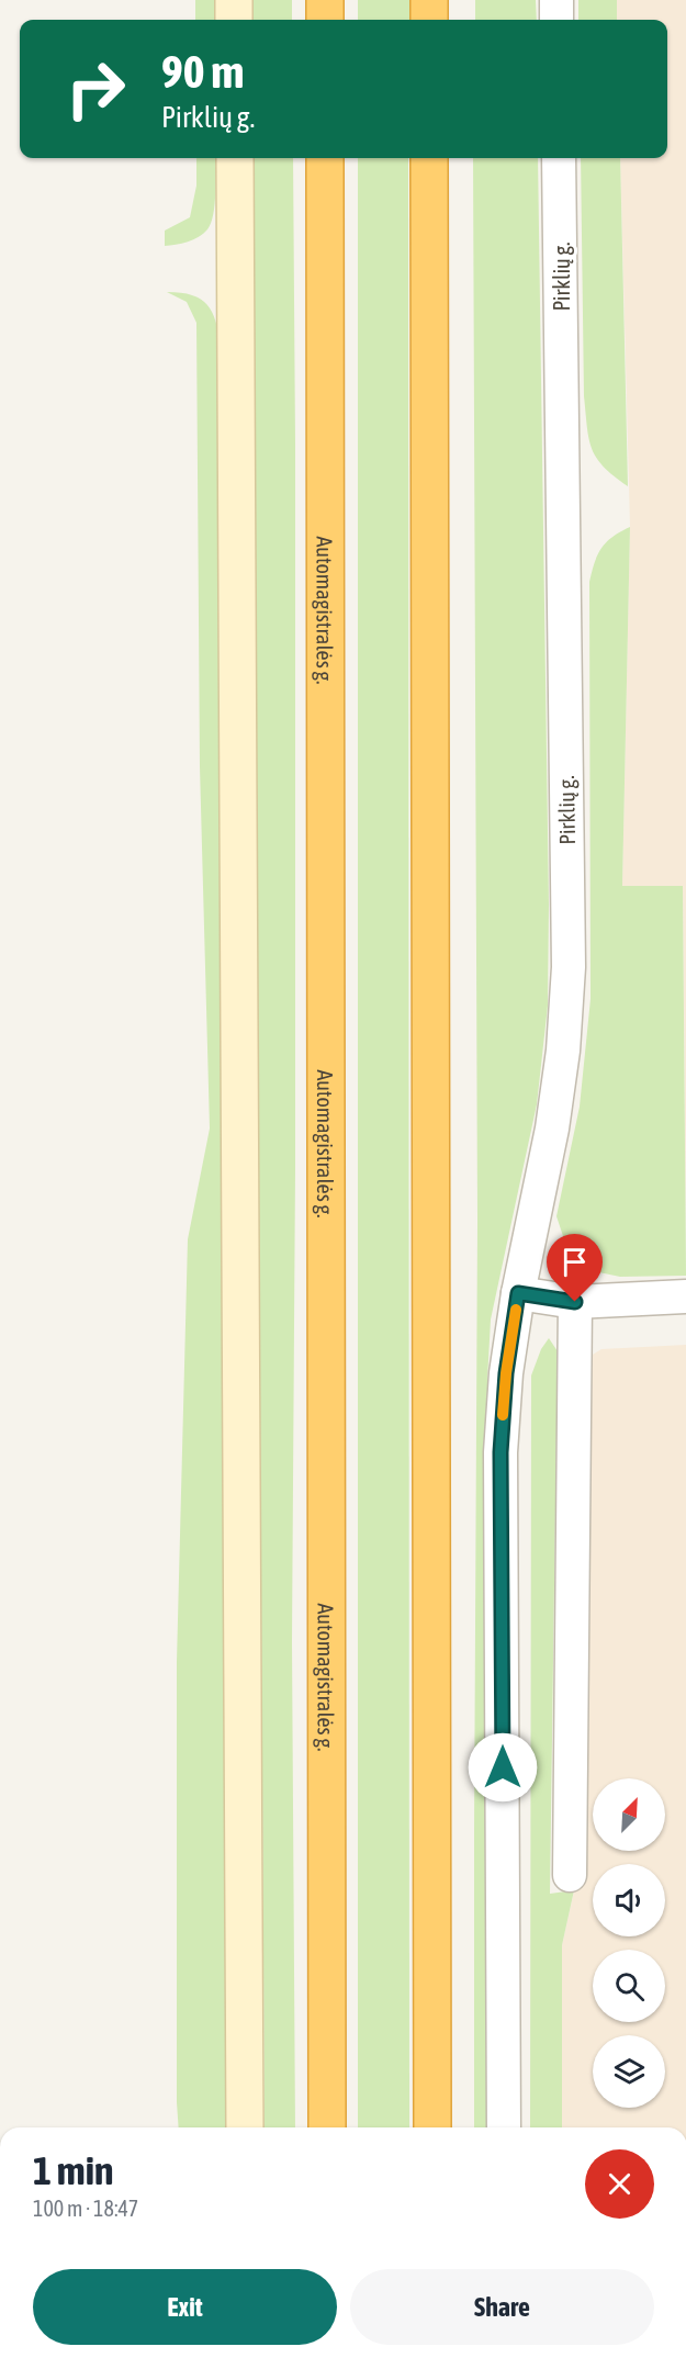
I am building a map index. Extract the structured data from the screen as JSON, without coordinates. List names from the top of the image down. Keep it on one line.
{"streets":{"highway":["Automagistralės g."],"street":["Pirklių g."]},"north":"top right","page":{"turn":["90 m","Pirklių g."],"heading":["1 min","100 m · 18:47"],"buttons":["Exit","Share"]}}
